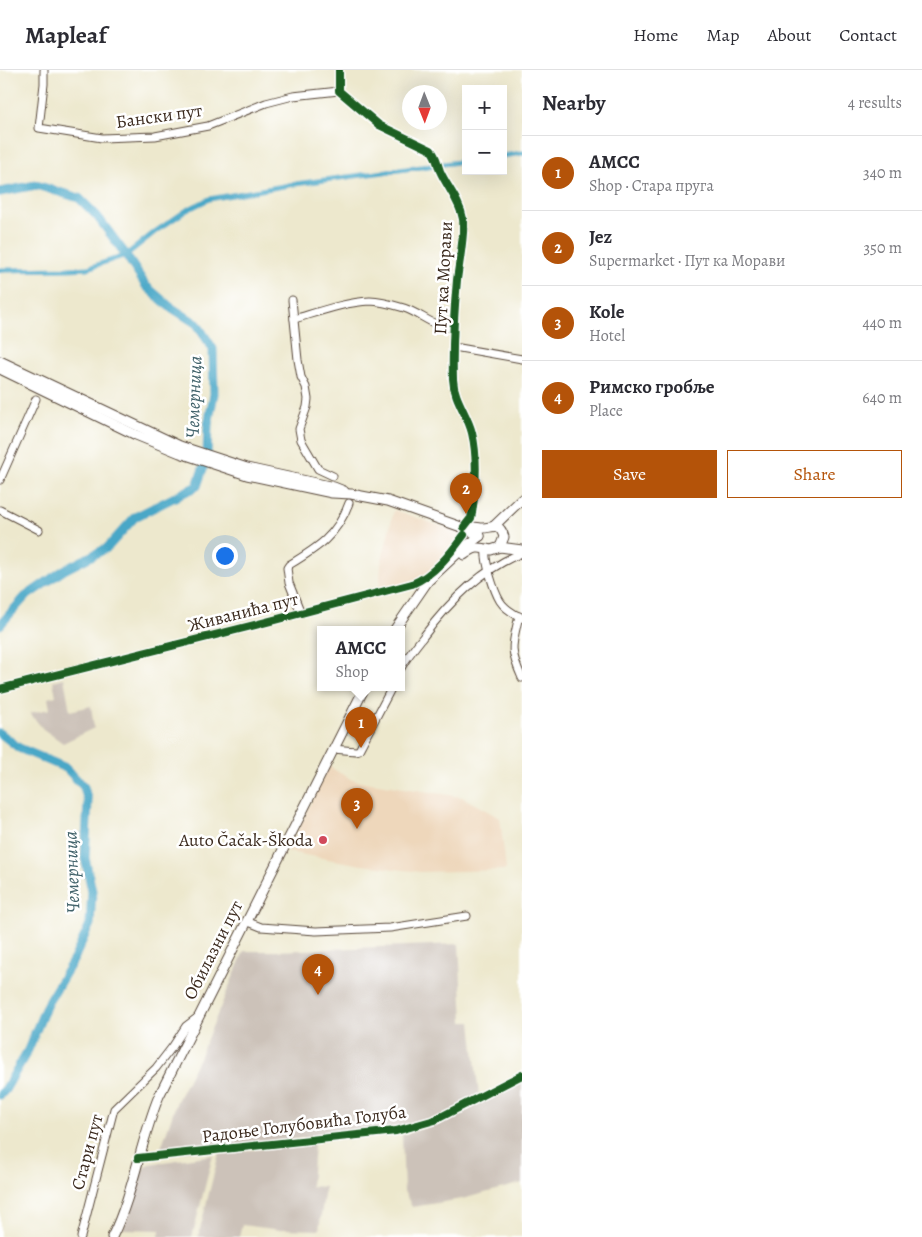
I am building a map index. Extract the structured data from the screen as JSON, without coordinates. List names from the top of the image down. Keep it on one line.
{"streets":{"main road":["Обилазни пут"],"street":["Бански пут","Пут ка Морави","Живанића пут","Радоње Голубовића Голуба","Стари пут"]},"crossings":[["Бански пут","Пут ка Морави"],["Пут ка Морави","Живанића пут"],["Обилазни пут","Радоње Голубовића Голуба"],["Обилазни пут","Стари пут"]],"water":["Чемерница"],"places":["Auto Čačak-Škoda"],"north":"bottom","page":{"header":"Mapleaf","nav":["Home","Map","About","Contact"],"heading":["Nearby","4 results"],"map_buttons":["+","−"],"list":[{"mark":"1","name":"АМСС","note":"Shop · Стара пруга","value":"340 m"},{"mark":"2","name":"Jez","note":"Supermarket · Пут ка Морави","value":"350 m"},{"mark":"3","name":"Kole","note":"Hotel","value":"440 m"},{"mark":"4","name":"Римско гробље","note":"Place","value":"640 m"}],"buttons":["Save","Share"],"pins":["2","1","3","4"],"popup":["АМСС","Shop"]}}
